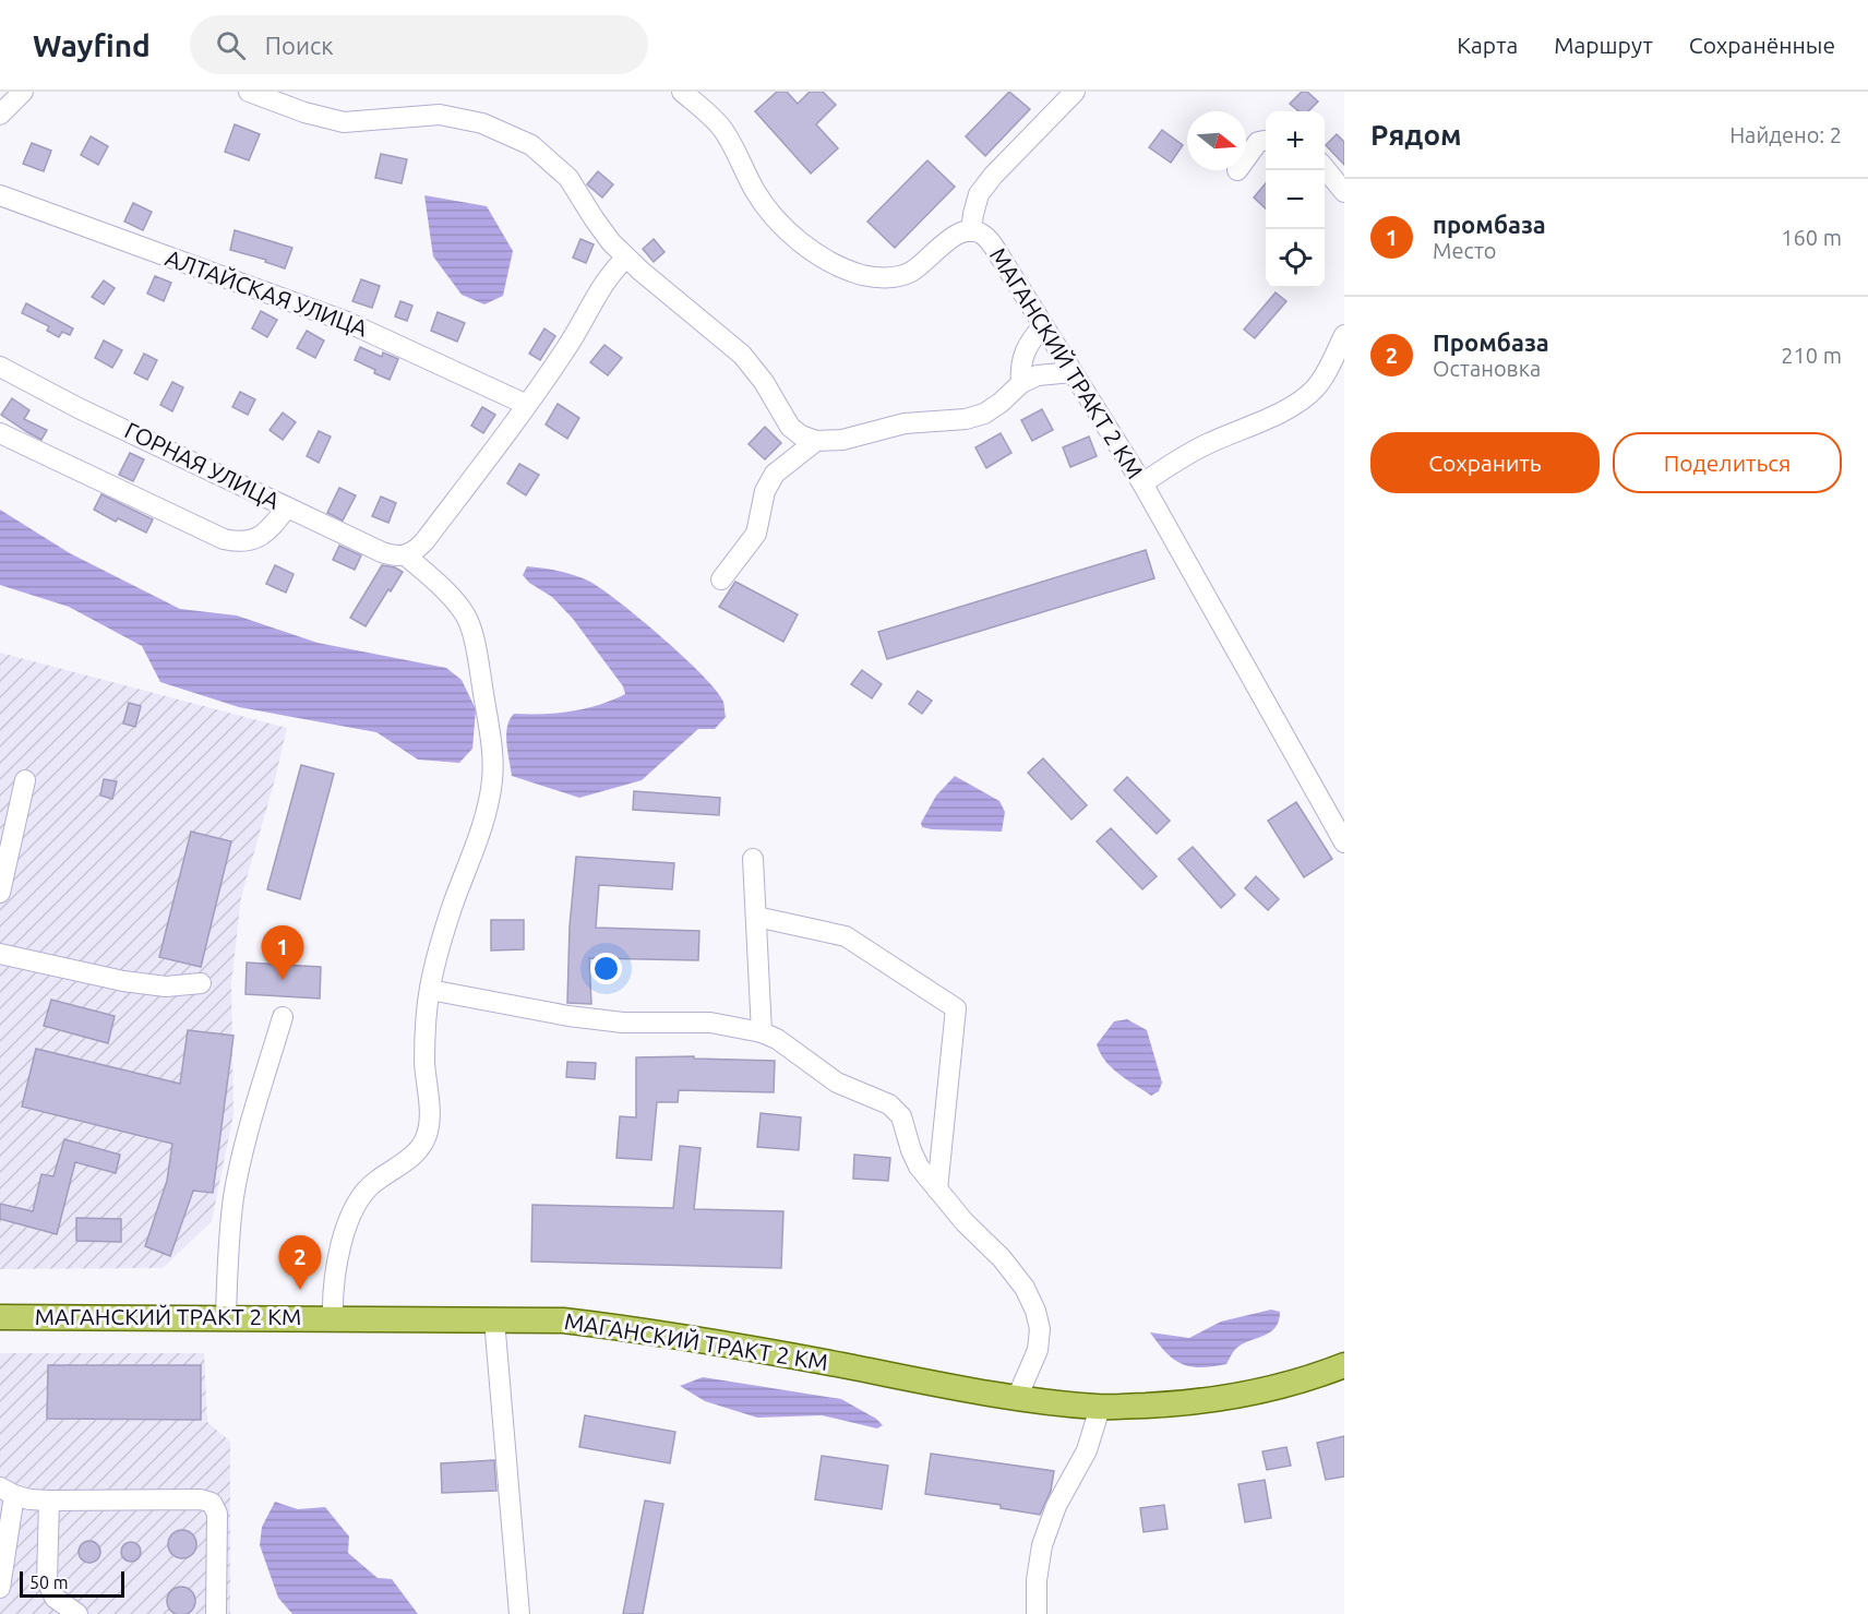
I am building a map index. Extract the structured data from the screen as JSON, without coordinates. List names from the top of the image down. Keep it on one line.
{"streets":{"main road":["МАГАНСКИЙ ТРАКТ 2 КМ"],"street":["АЛТАЙСКАЯ УЛИЦА","ГОРНАЯ УЛИЦА"]},"scale_bar":"50 m","north":"right","page":{"header":"Wayfind","search":"Поиск","nav":["Карта","Маршрут","Сохранённые"],"heading":["Рядом","Найдено: 2"],"map_buttons":["+","−"],"list":[{"mark":"1","name":"промбаза","note":"Место","value":"160 m"},{"mark":"2","name":"Промбаза","note":"Остановка","value":"210 m"}],"buttons":["Сохранить","Поделиться"],"pins":["1","2"],"scale":"50 m"}}
